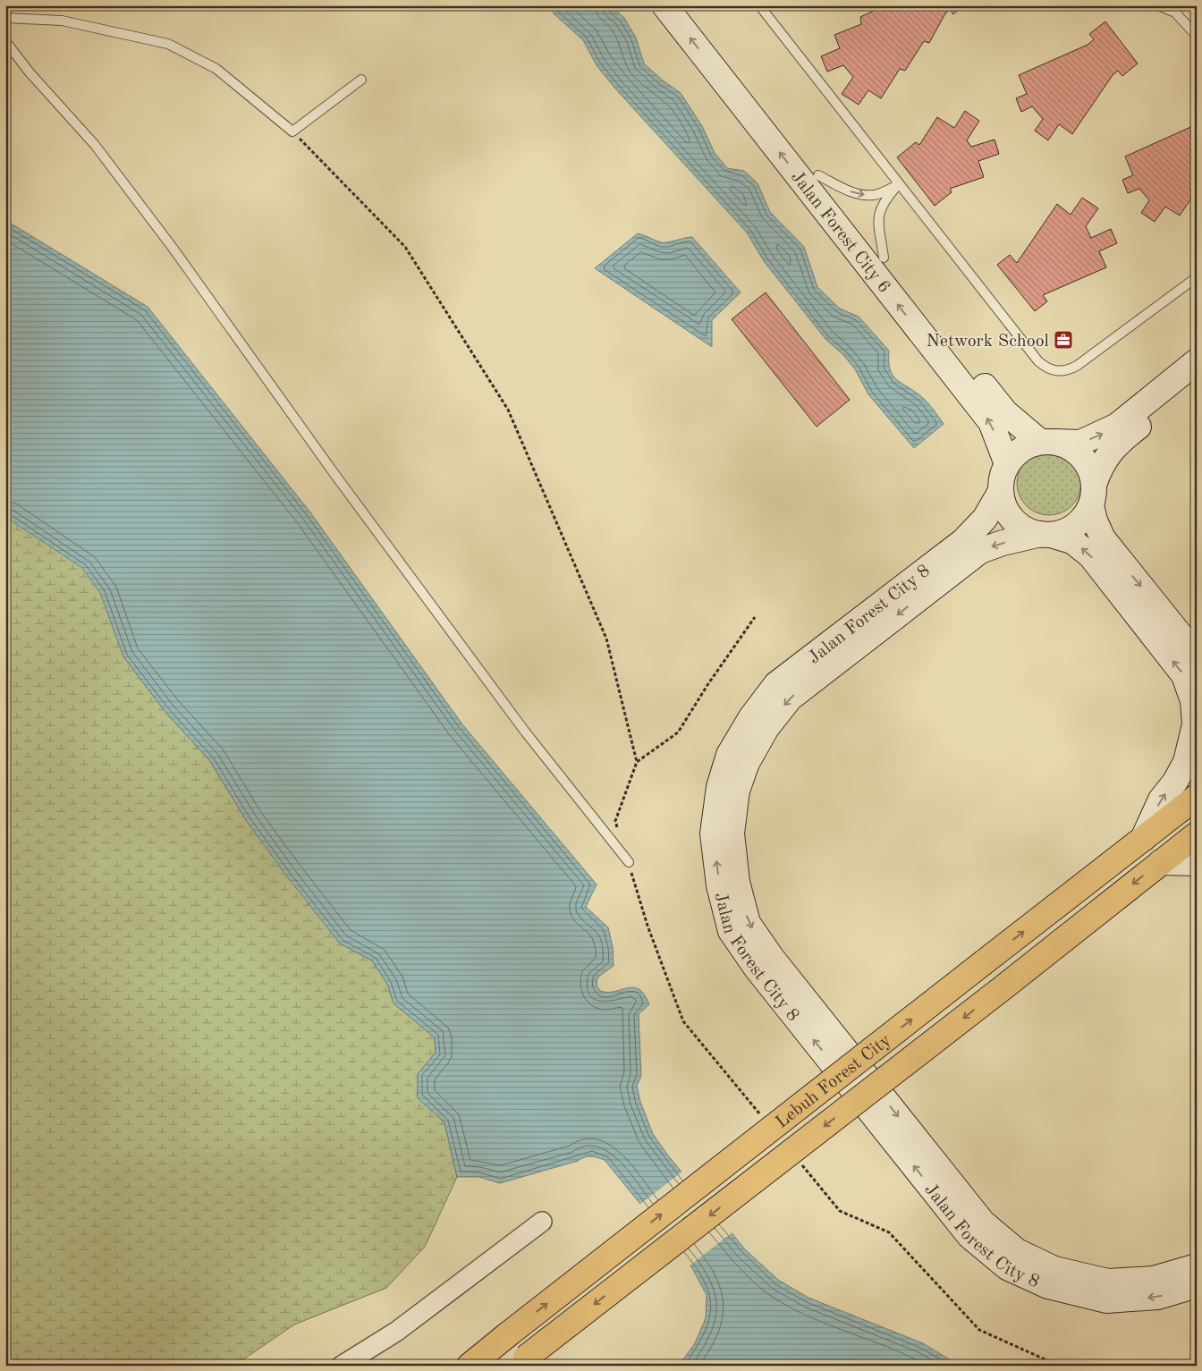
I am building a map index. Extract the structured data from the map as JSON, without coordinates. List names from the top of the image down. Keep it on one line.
{"streets":{"main road":["Lebuh Forest City"],"street":["Jalan Forest City 6","Jalan Forest City 8"]},"crossings":[["Jalan Forest City 6","Jalan Forest City 8"]],"places":{"office":["Network School"]}}
